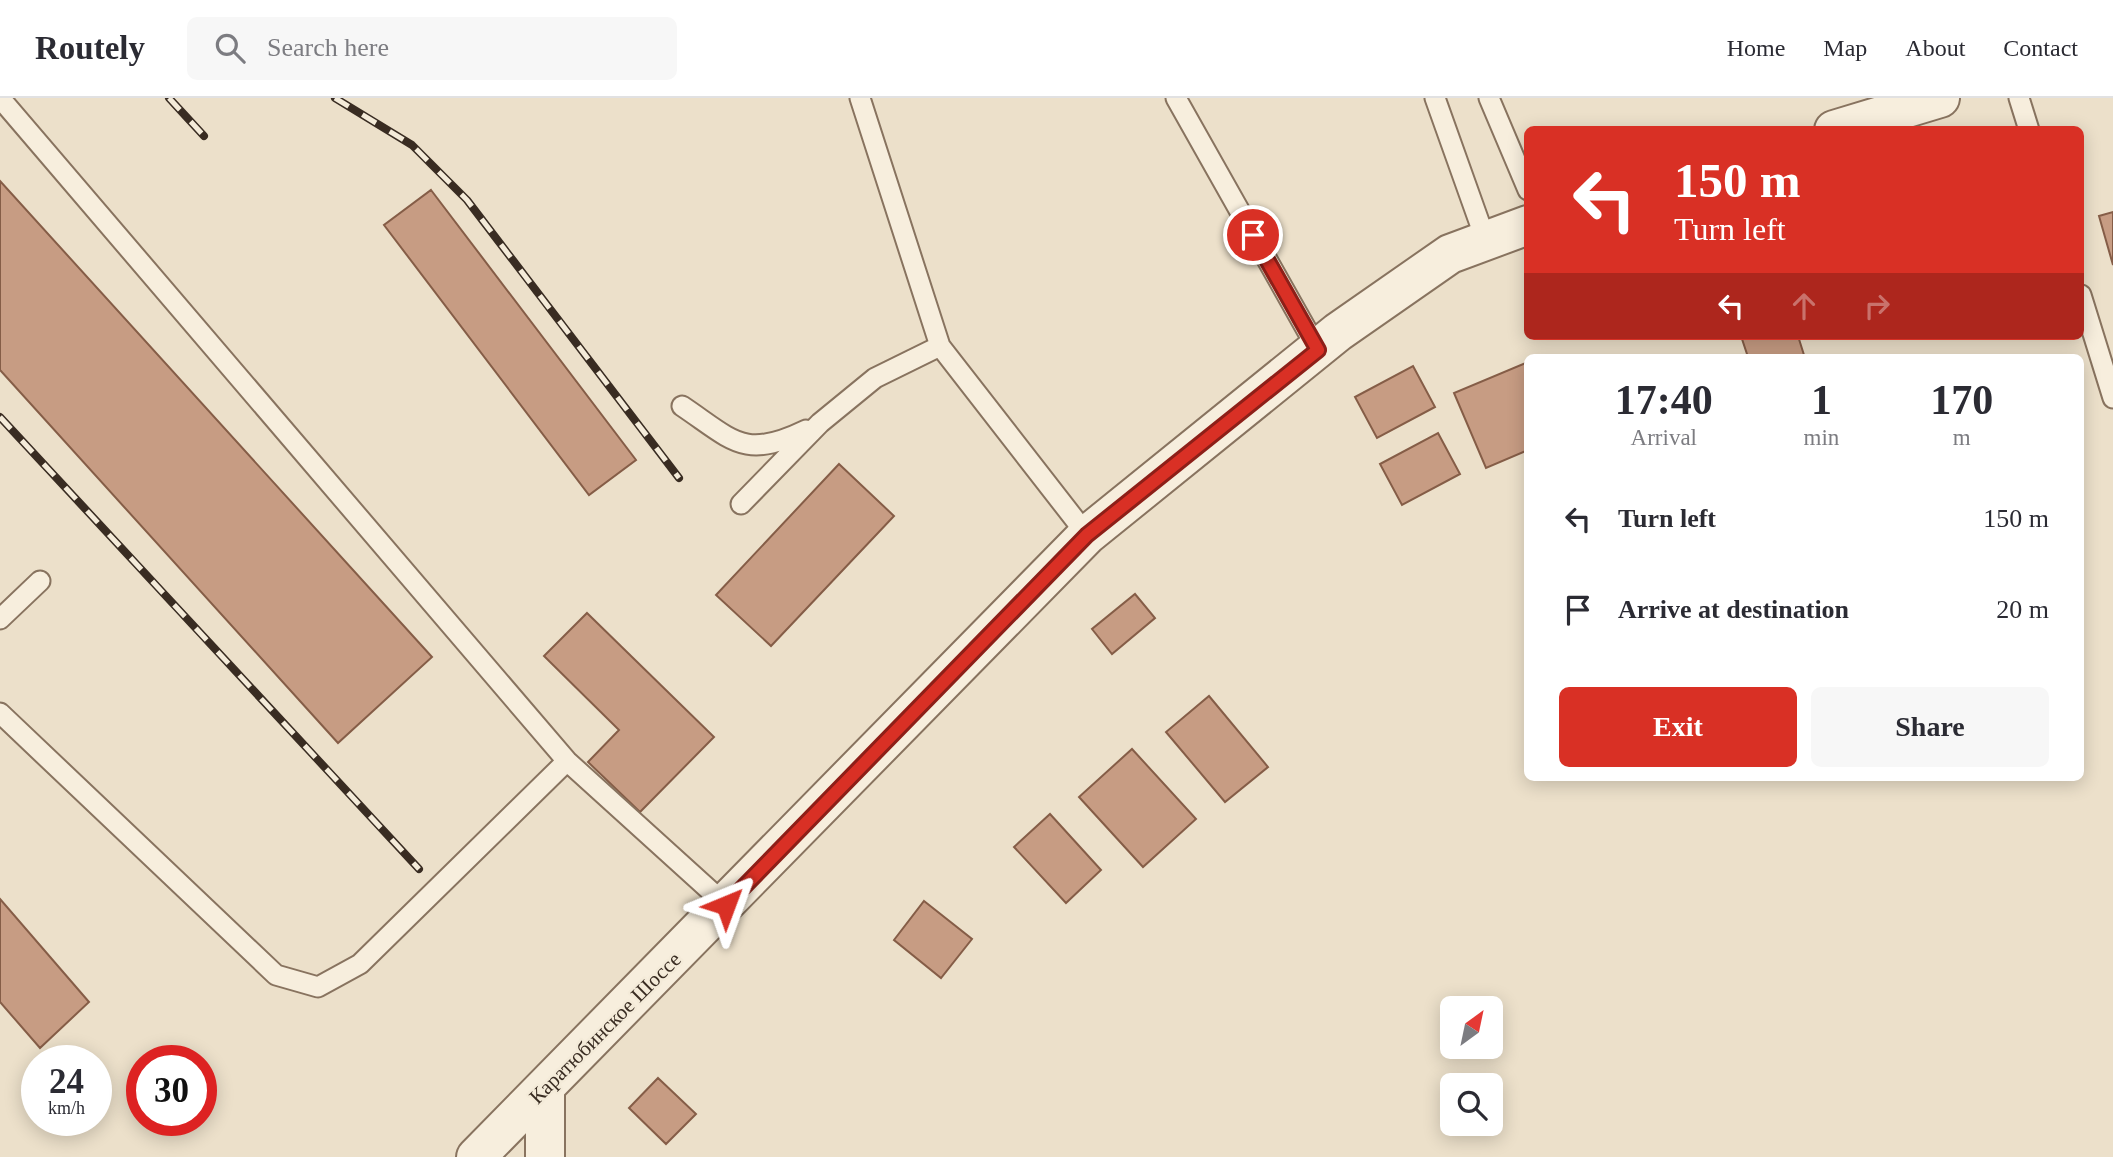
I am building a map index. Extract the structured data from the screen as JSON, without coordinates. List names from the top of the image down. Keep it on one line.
{"streets":{"street":["Каратюбинское Шоссе"]},"north":"top right","page":{"header":"Routely","search":"Search here","nav":["Home","Map","About","Contact"],"turn":["150 m","Turn left"],"eta":["17:40","Arrival","1","min","170","m"],"list":[{"name":"Turn left","value":"150 m"},{"name":"Arrive at destination","value":"20 m"}],"buttons":["Exit","Share"],"speed":"24 km/h","limit":"30"}}
